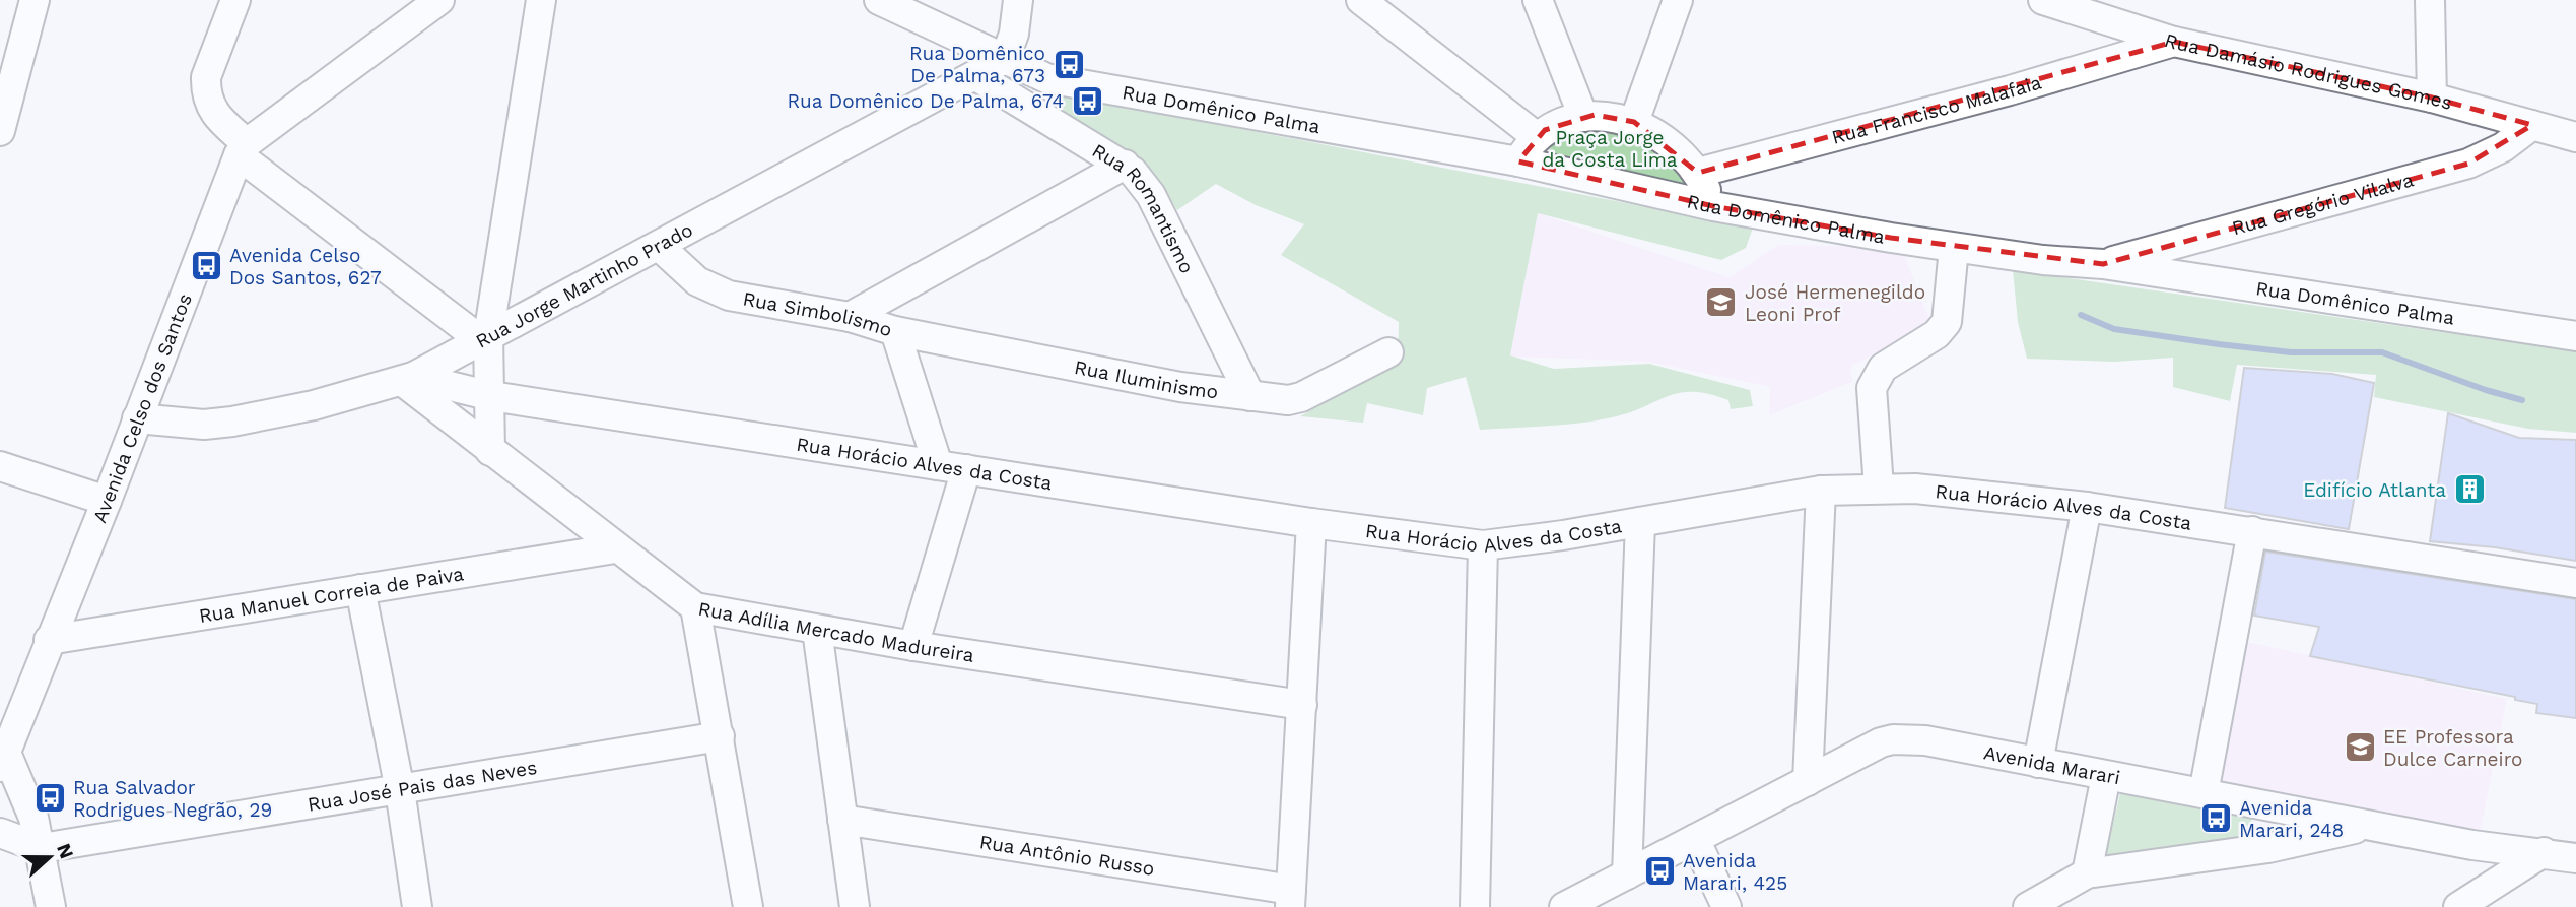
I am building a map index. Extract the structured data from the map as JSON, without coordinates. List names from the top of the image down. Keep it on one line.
{"streets":{"street":["Rua Damásio Rodrigues Gomes","Rua Domênico Palma","Rua Francisco Malafaia","Rua Gregório Vilalva","Rua Romantismo","Rua Jorge Martinho Prado","Rua Simbolismo","Rua Iluminismo","Avenida Celso dos Santos","Rua Horácio Alves da Costa","Rua Manuel Correia de Paiva","Rua Adília Mercado Madureira","Avenida Marari","Rua José Pais das Neves","Rua Antônio Russo"]},"crossings":[["Rua Damásio Rodrigues Gomes","Rua Francisco Malafaia"],["Rua Damásio Rodrigues Gomes","Rua Gregório Vilalva"],["Rua Domênico Palma","Rua Gregório Vilalva"],["Rua Domênico Palma","Rua Jorge Martinho Prado"],["Rua Romantismo","Rua Jorge Martinho Prado"],["Rua Romantismo","Rua Iluminismo"],["Rua Jorge Martinho Prado","Rua Simbolismo"],["Rua Jorge Martinho Prado","Avenida Celso dos Santos"],["Rua Jorge Martinho Prado","Rua Horácio Alves da Costa"],["Rua Jorge Martinho Prado","Rua Adília Mercado Madureira"],["Rua Simbolismo","Rua Iluminismo"],["Rua Simbolismo","Rua Horácio Alves da Costa"],["Avenida Celso dos Santos","Rua Manuel Correia de Paiva"],["Rua Horácio Alves da Costa","Rua Adília Mercado Madureira"],["Rua Manuel Correia de Paiva","Rua Adília Mercado Madureira"]],"parks":["Praça Jorge da Costa Lima"],"places":{"bus stop":["Rua Domênico De Palma, 673","Rua Domênico De Palma, 674","Avenida Celso Dos Santos, 627","Rua Salvador Rodrigues Negrão, 29","Avenida Marari, 248","Avenida Marari, 425"],"school or university":["José Hermenegildo Leoni Prof","EE Professora Dulce Carneiro"],"building":["Edifício Atlanta"]},"north":"right"}
